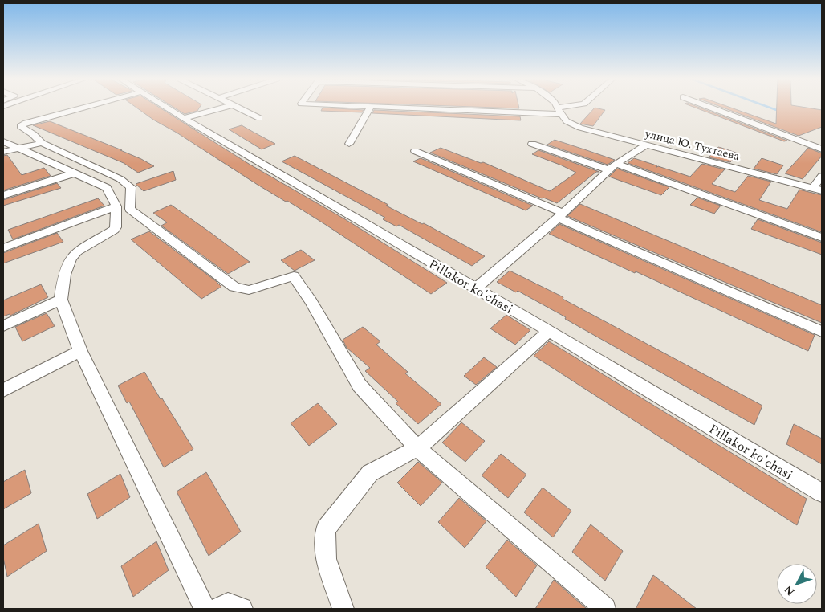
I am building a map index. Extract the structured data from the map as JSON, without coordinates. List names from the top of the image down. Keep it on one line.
{"streets":{"street":["улица Ю. Тухтаева","Pillakor ko'chasi"]},"north":"bottom left"}
